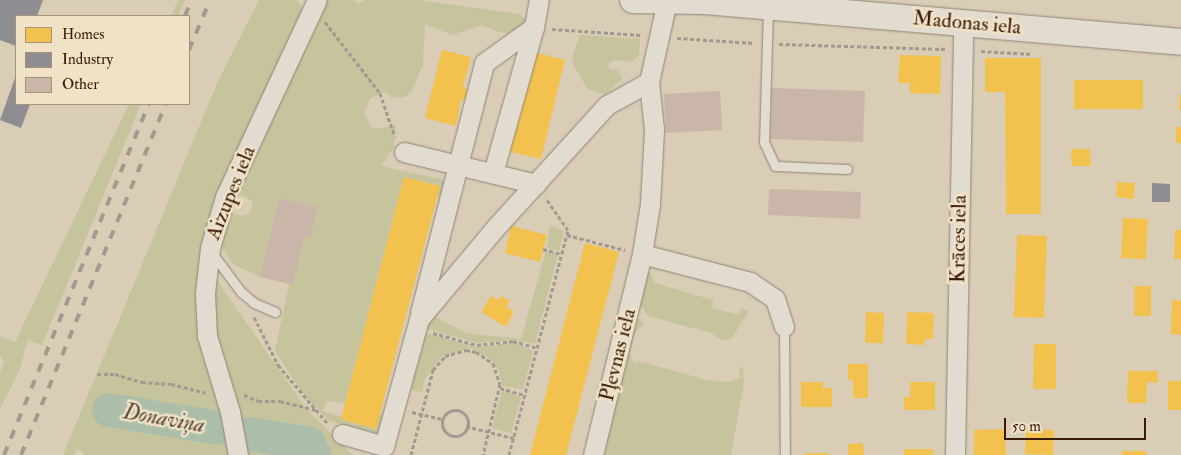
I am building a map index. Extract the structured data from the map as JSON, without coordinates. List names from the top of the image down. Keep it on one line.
{"streets":{"main road":["Madonas iela"],"street":["Aizupes iela","Krāces iela","Pļevnas iela"]},"crossings":[["Madonas iela","Krāces iela"],["Madonas iela","Pļevnas iela"]],"water":["Donaviņa"],"legend":["Homes","Industry","Other"],"scale_bar":"50 m"}
